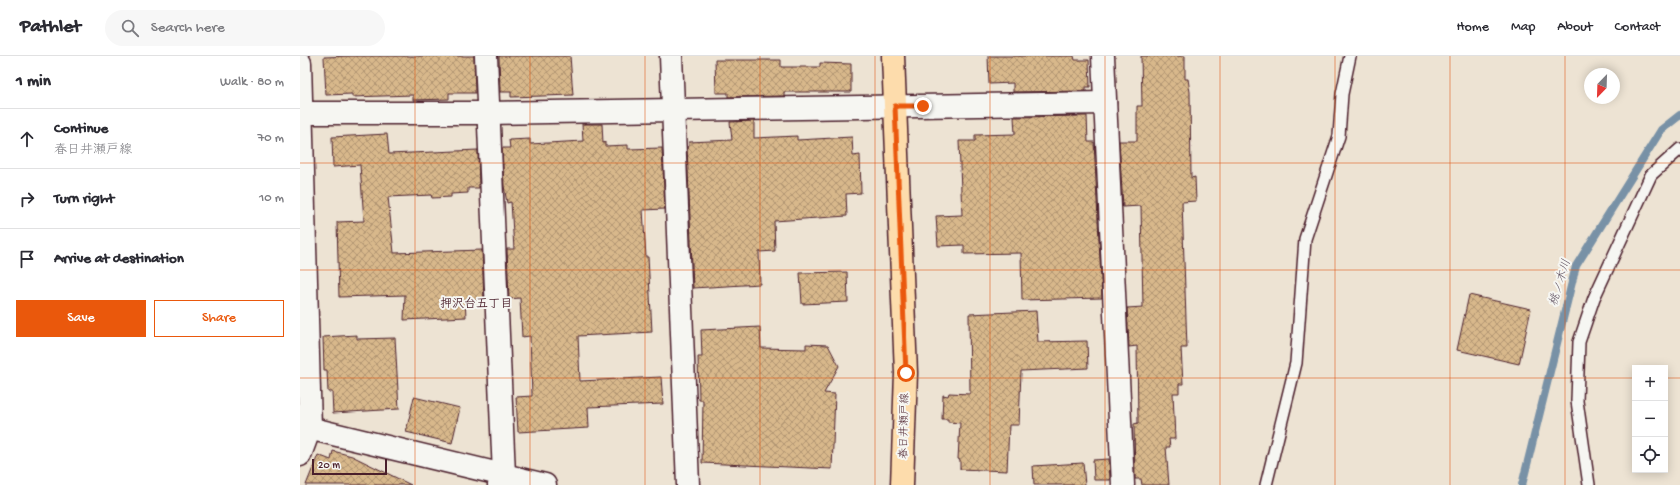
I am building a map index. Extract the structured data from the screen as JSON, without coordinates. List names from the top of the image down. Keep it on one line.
{"streets":{"main road":["春日井瀬戸線"]},"districts":["押沢台五丁目"],"water":["桃ノ木川"],"scale_bar":"20 m","north":"bottom left","page":{"header":"Pathlet","search":"Search here","nav":["Home","Map","About","Contact"],"heading":["1 min","Walk · 80 m"],"list":[["Continue","春日井瀬戸線","70 m"],["Turn right","10 m"],"Arrive at destination"],"buttons":["Save","Share"],"map_buttons":["+","−"],"scale":"20 m"}}
